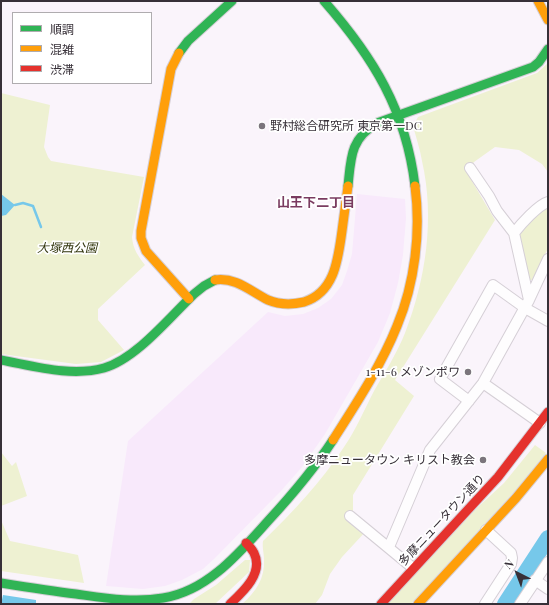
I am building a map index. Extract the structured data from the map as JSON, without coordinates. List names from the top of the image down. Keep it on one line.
{"streets":{"street":["多摩ニュータウン通り"]},"districts":["山王下二丁目"],"parks":["大塚西公園"],"places":["野村総合研究所 東京第一DC","1-11-6 メゾンポワ","多摩ニュータウン キリスト教会"],"legend":["順調","混雑","渋滞"],"north":"top left"}
